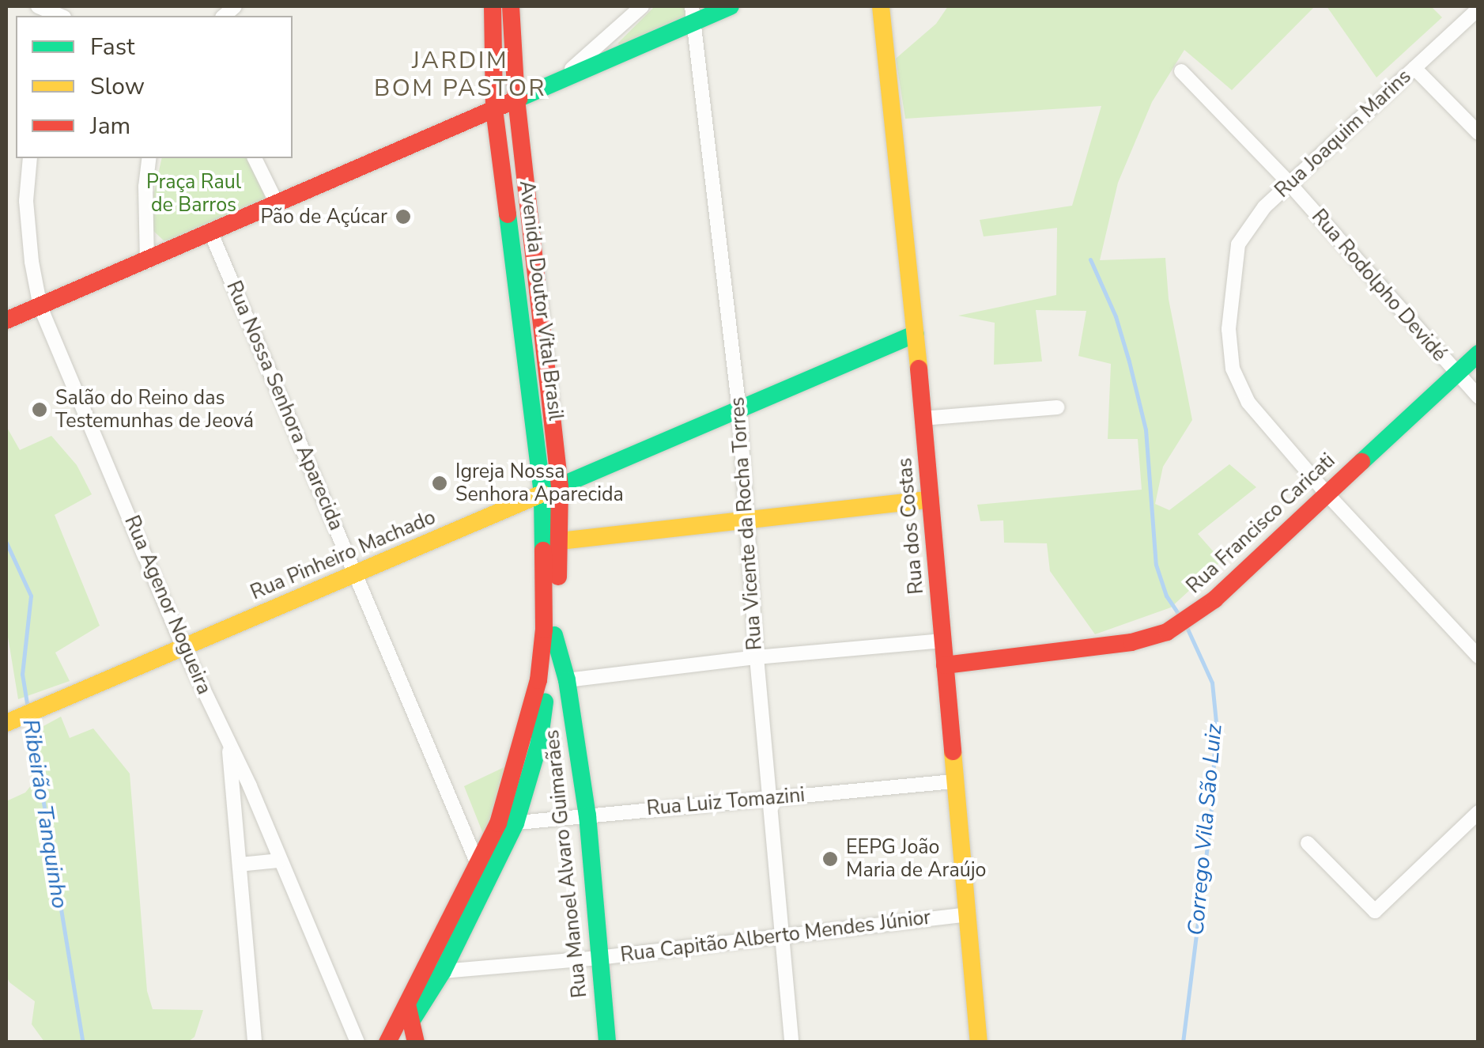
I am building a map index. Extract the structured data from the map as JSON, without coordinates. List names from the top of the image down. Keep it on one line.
{"streets":{"street":["Rua Joaquim Marins","Rua Rodolpho Devidé","Avenida Doutor Vital Brasil","Rua Nossa Senhora Aparecida","Rua Vicente da Rocha Torres","Rua Francisco Caricati","Rua dos Costas","Rua Pinheiro Machado","Rua Agenor Nogueira","Rua Luiz Tomazini","Rua Manoel Alvaro Guimarães","Rua Capitão Alberto Mendes Júnior"]},"crossings":[["Rua Joaquim Marins","Rua Rodolpho Devidé"],["Rua Joaquim Marins","Rua Francisco Caricati"],["Rua Rodolpho Devidé","Rua Francisco Caricati"],["Avenida Doutor Vital Brasil","Rua Nossa Senhora Aparecida"],["Avenida Doutor Vital Brasil","Rua Pinheiro Machado"],["Avenida Doutor Vital Brasil","Rua Luiz Tomazini"],["Avenida Doutor Vital Brasil","Rua Manoel Alvaro Guimarães"],["Avenida Doutor Vital Brasil","Rua Capitão Alberto Mendes Júnior"],["Rua Nossa Senhora Aparecida","Rua Pinheiro Machado"],["Rua Vicente da Rocha Torres","Rua Pinheiro Machado"],["Rua Vicente da Rocha Torres","Rua Luiz Tomazini"],["Rua Vicente da Rocha Torres","Rua Capitão Alberto Mendes Júnior"],["Rua Francisco Caricati","Rua dos Costas"],["Rua dos Costas","Rua Pinheiro Machado"],["Rua dos Costas","Rua Luiz Tomazini"],["Rua dos Costas","Rua Capitão Alberto Mendes Júnior"],["Rua Pinheiro Machado","Rua Agenor Nogueira"],["Rua Luiz Tomazini","Rua Manoel Alvaro Guimarães"],["Rua Manoel Alvaro Guimarães","Rua Capitão Alberto Mendes Júnior"]],"districts":["JARDIM BOM PASTOR"],"water":["Ribeirão Tanquinho","Corrego Vila São Luiz"],"parks":["Praça Raul de Barros"],"places":["Pão de Açúcar","Salão do Reino das Testemunhas de Jeová","Igreja Nossa Senhora Aparecida","EEPG João Maria de Araújo"],"legend":["Fast","Slow","Jam"]}
